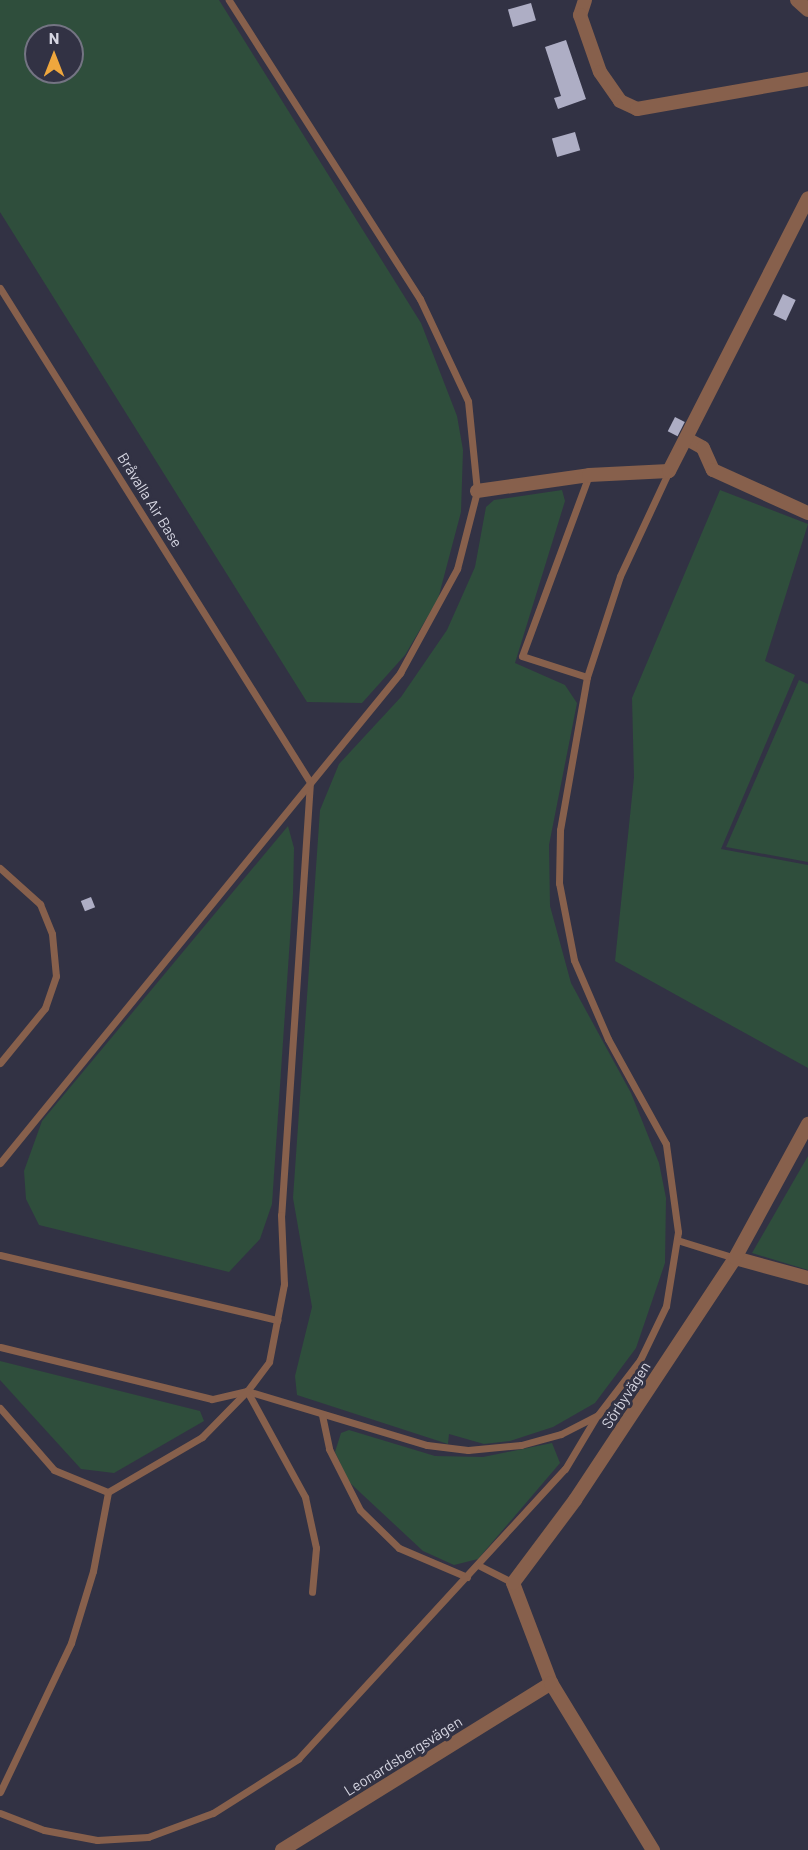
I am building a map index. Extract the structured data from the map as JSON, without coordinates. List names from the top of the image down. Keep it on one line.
{"streets":{"street":["Sörbyvägen","Leonardsbergsvägen"],"lane":["Bråvalla Air Base"]},"north":"top"}
